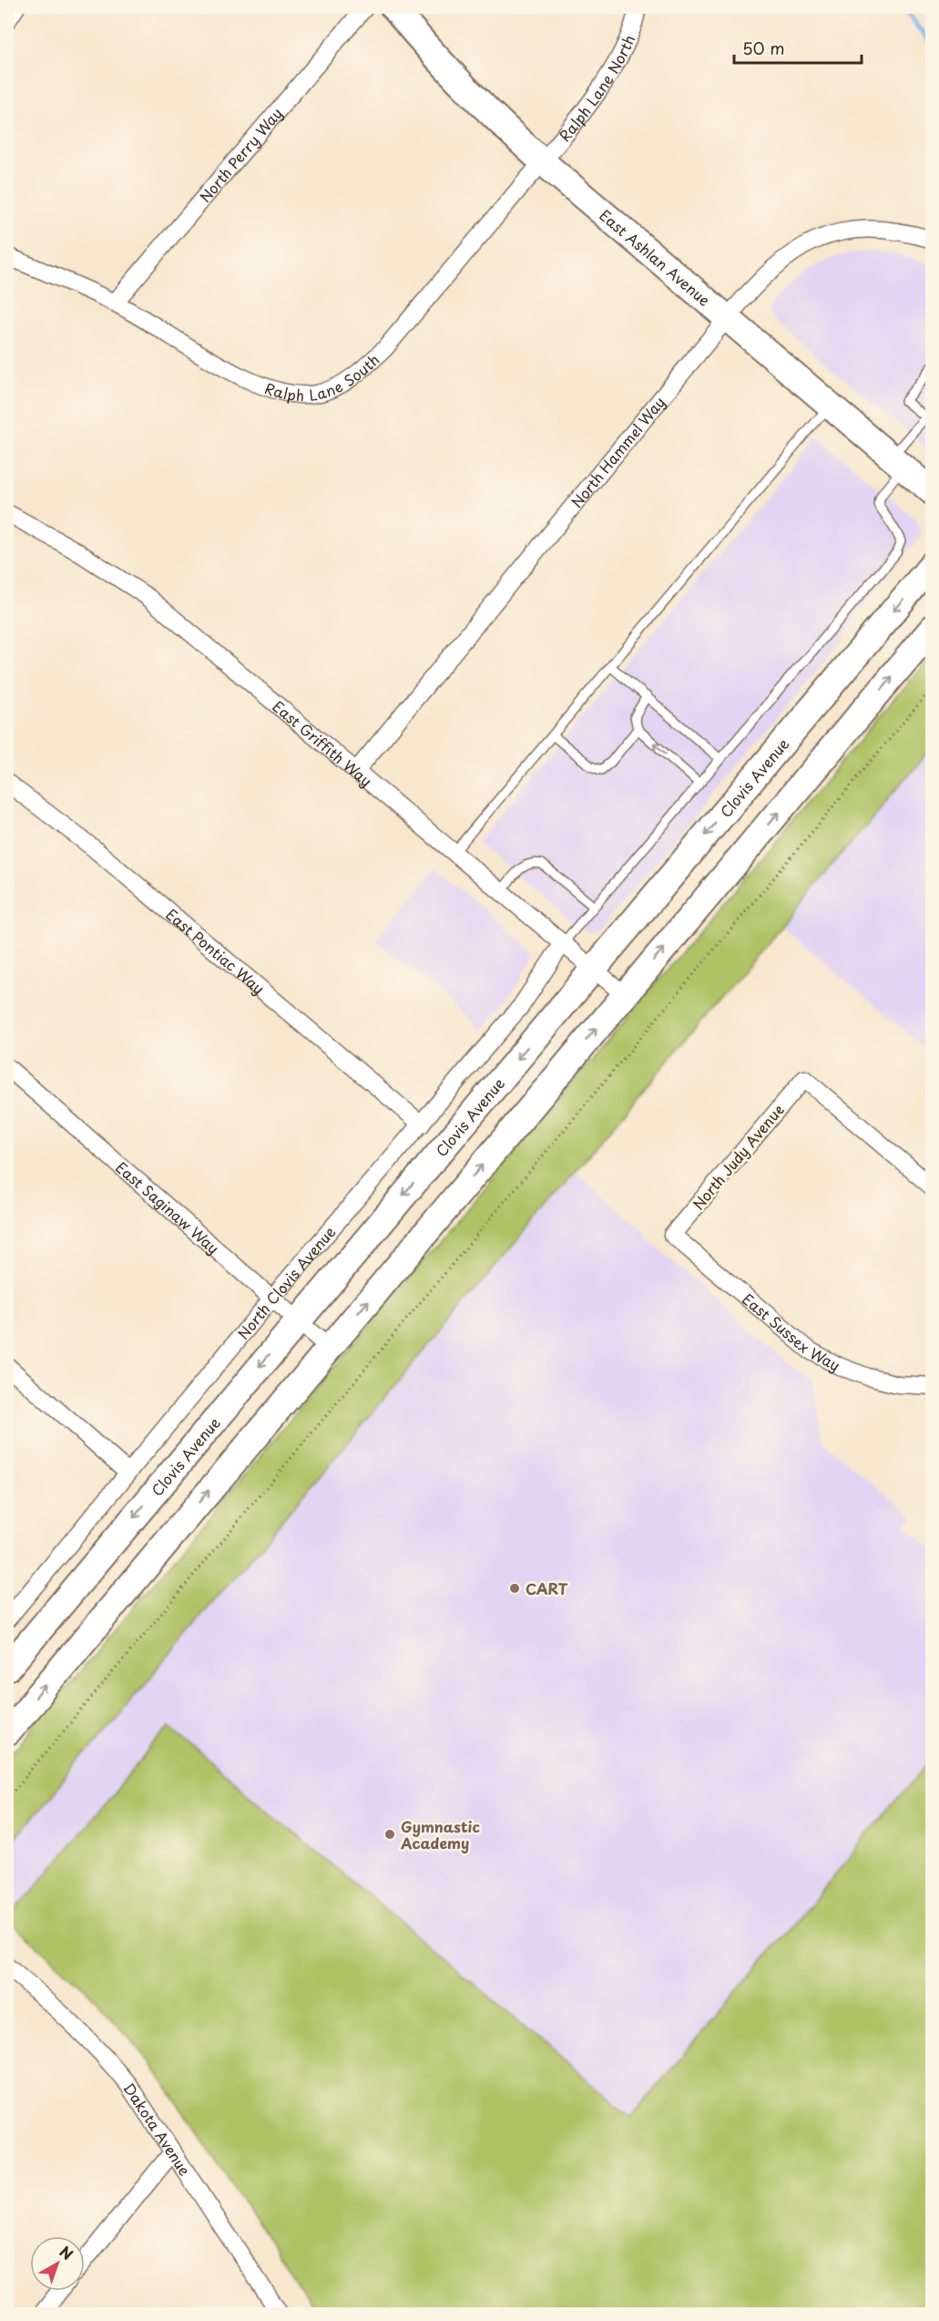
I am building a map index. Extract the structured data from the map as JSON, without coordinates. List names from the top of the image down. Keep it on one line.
{"streets":{"main road":["East Ashlan Avenue","Clovis Avenue"],"street":["Ralph Lane North","North Perry Way","Ralph Lane South","North Hammel Way","East Griffith Way","East Pontiac Way","North Judy Avenue","East Saginaw Way","North Clovis Avenue","East Sussex Way","Dakota Avenue"]},"crossings":[["Ralph Lane North","East Ashlan Avenue"],["Ralph Lane North","Ralph Lane South"],["North Perry Way","Ralph Lane South"],["East Ashlan Avenue","Ralph Lane South"],["East Ashlan Avenue","North Hammel Way"],["North Hammel Way","East Griffith Way"],["East Griffith Way","Clovis Avenue"],["East Griffith Way","North Clovis Avenue"],["Clovis Avenue","East Saginaw Way"],["East Pontiac Way","North Clovis Avenue"],["North Judy Avenue","East Sussex Way"],["East Saginaw Way","North Clovis Avenue"]],"places":["CART","Gymnastic Academy"],"scale_bar":"50 m","north":"top right"}
